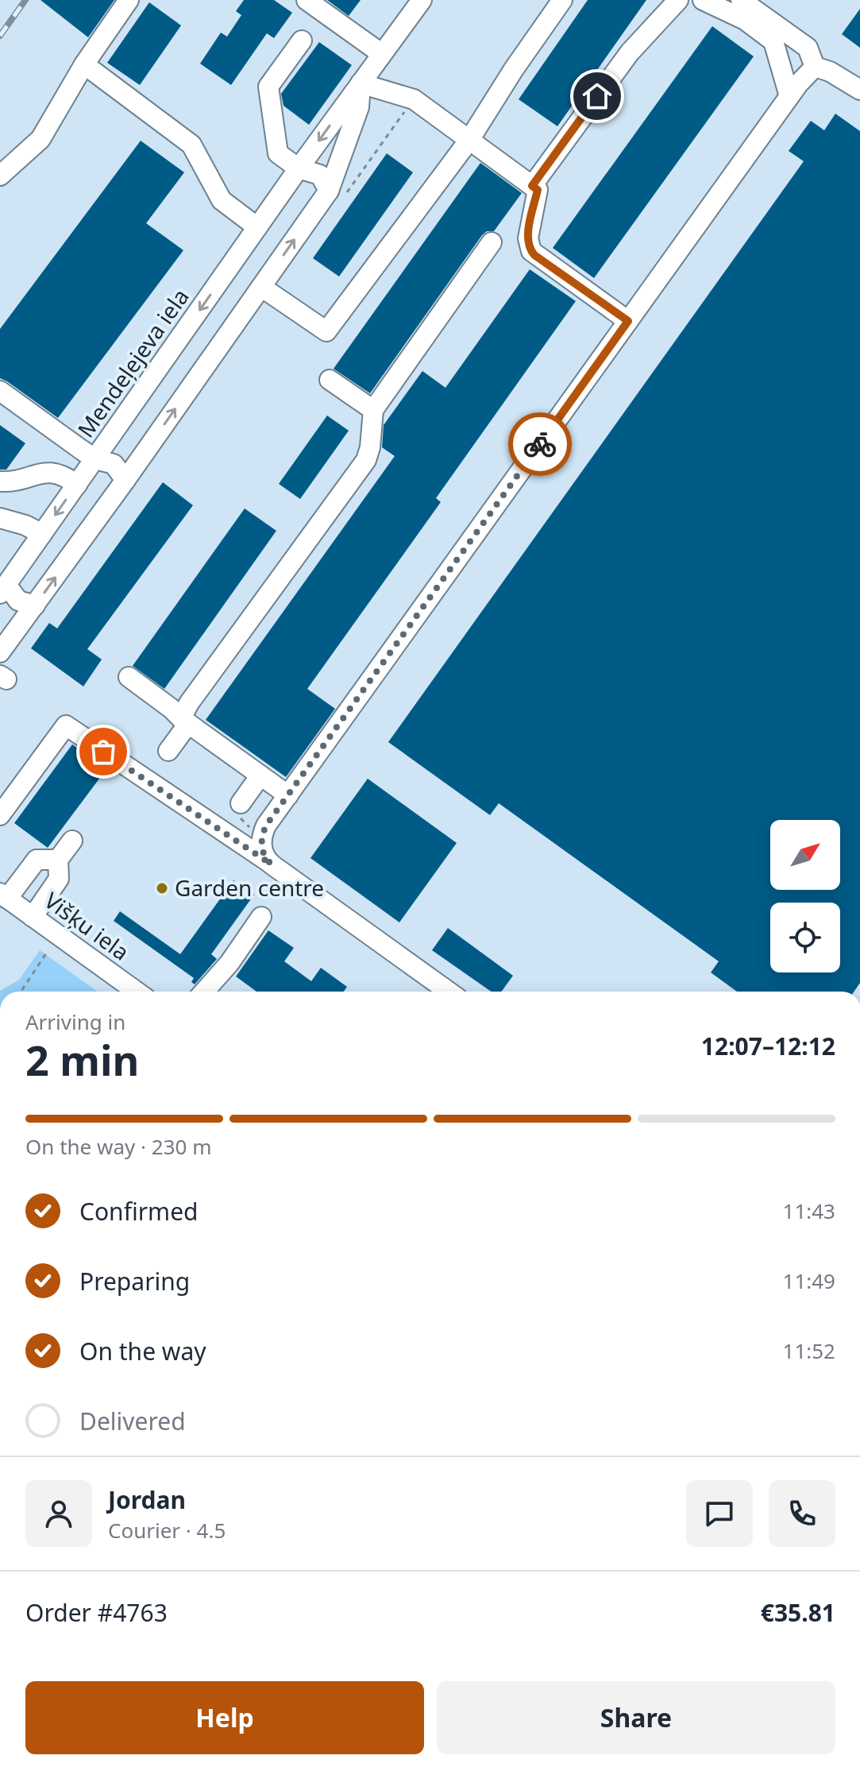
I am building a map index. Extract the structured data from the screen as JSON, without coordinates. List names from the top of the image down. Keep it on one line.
{"streets":{"street":["Mendeļejeva iela","Višķu iela"]},"places":["Garden centre"],"north":"top right","page":{"heading":["2 min","Arriving in","12:07–12:12"],"panel":["Jordan","Courier · 4.5","Order #4763","€35.81"],"bar":"On the way · 230 m","list":[["Confirmed","11:43"],["Preparing","11:49"],["On the way","11:52"],"Delivered"],"buttons":["Help","Share"]}}
